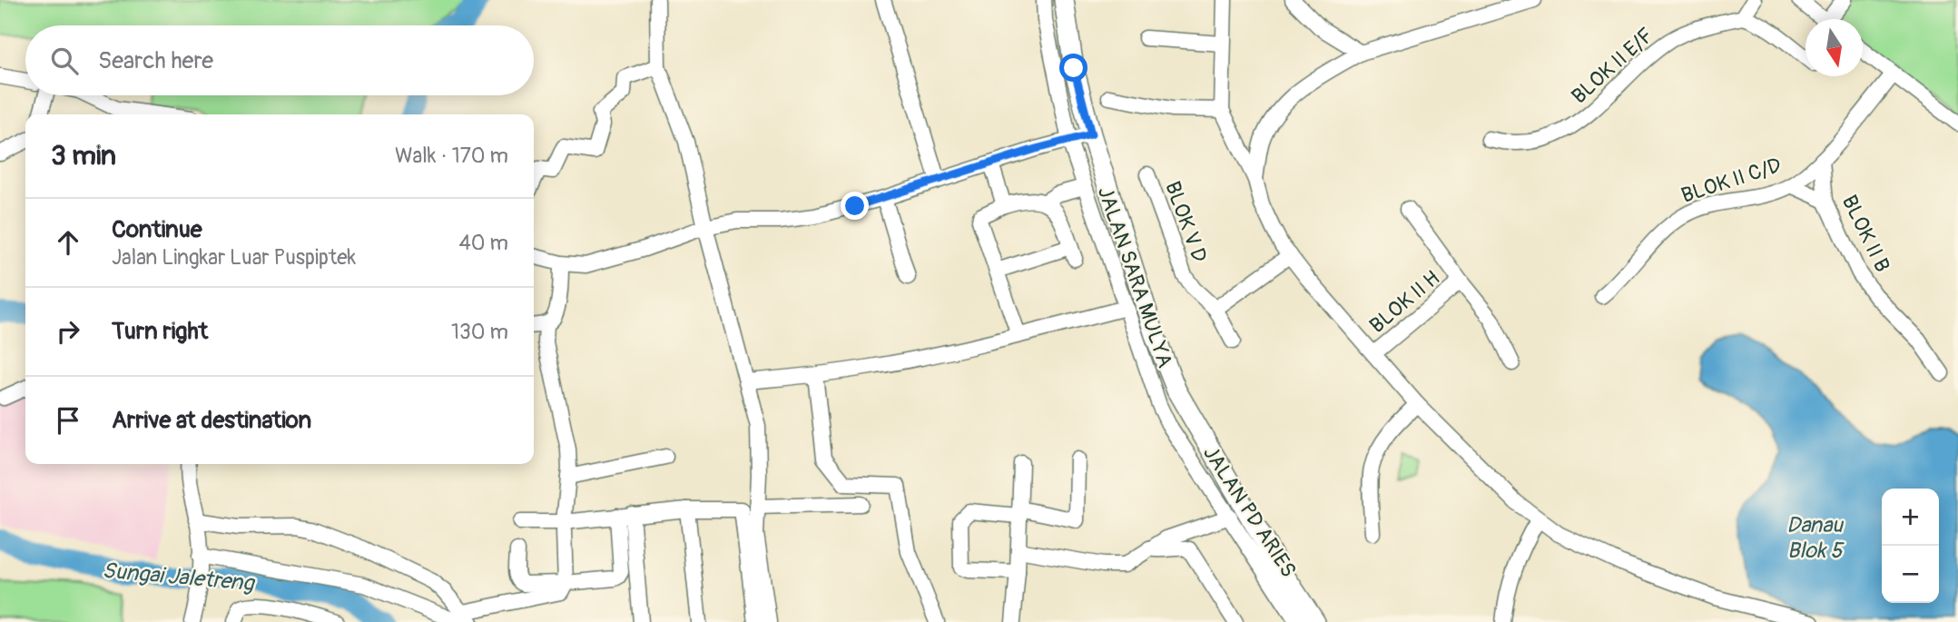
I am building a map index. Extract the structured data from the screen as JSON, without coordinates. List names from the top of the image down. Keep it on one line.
{"streets":{"street":["BLOK II E/F","BLOK II C/D","BLOK V D","BLOK II B","JALAN SARA MULYA","BLOK II H","JALAN PD ARIES"]},"crossings":[["BLOK II C/D","BLOK II B"],["JALAN SARA MULYA","JALAN PD ARIES"]],"water":["Danau Blok 5","Sungai Jaletreng"],"north":"bottom","page":{"search":"Search here","heading":["3 min","Walk · 170 m"],"list":[["Continue","Jalan Lingkar Luar Puspiptek","40 m"],["Turn right","130 m"],"Arrive at destination"],"map_buttons":["+","−"]}}
